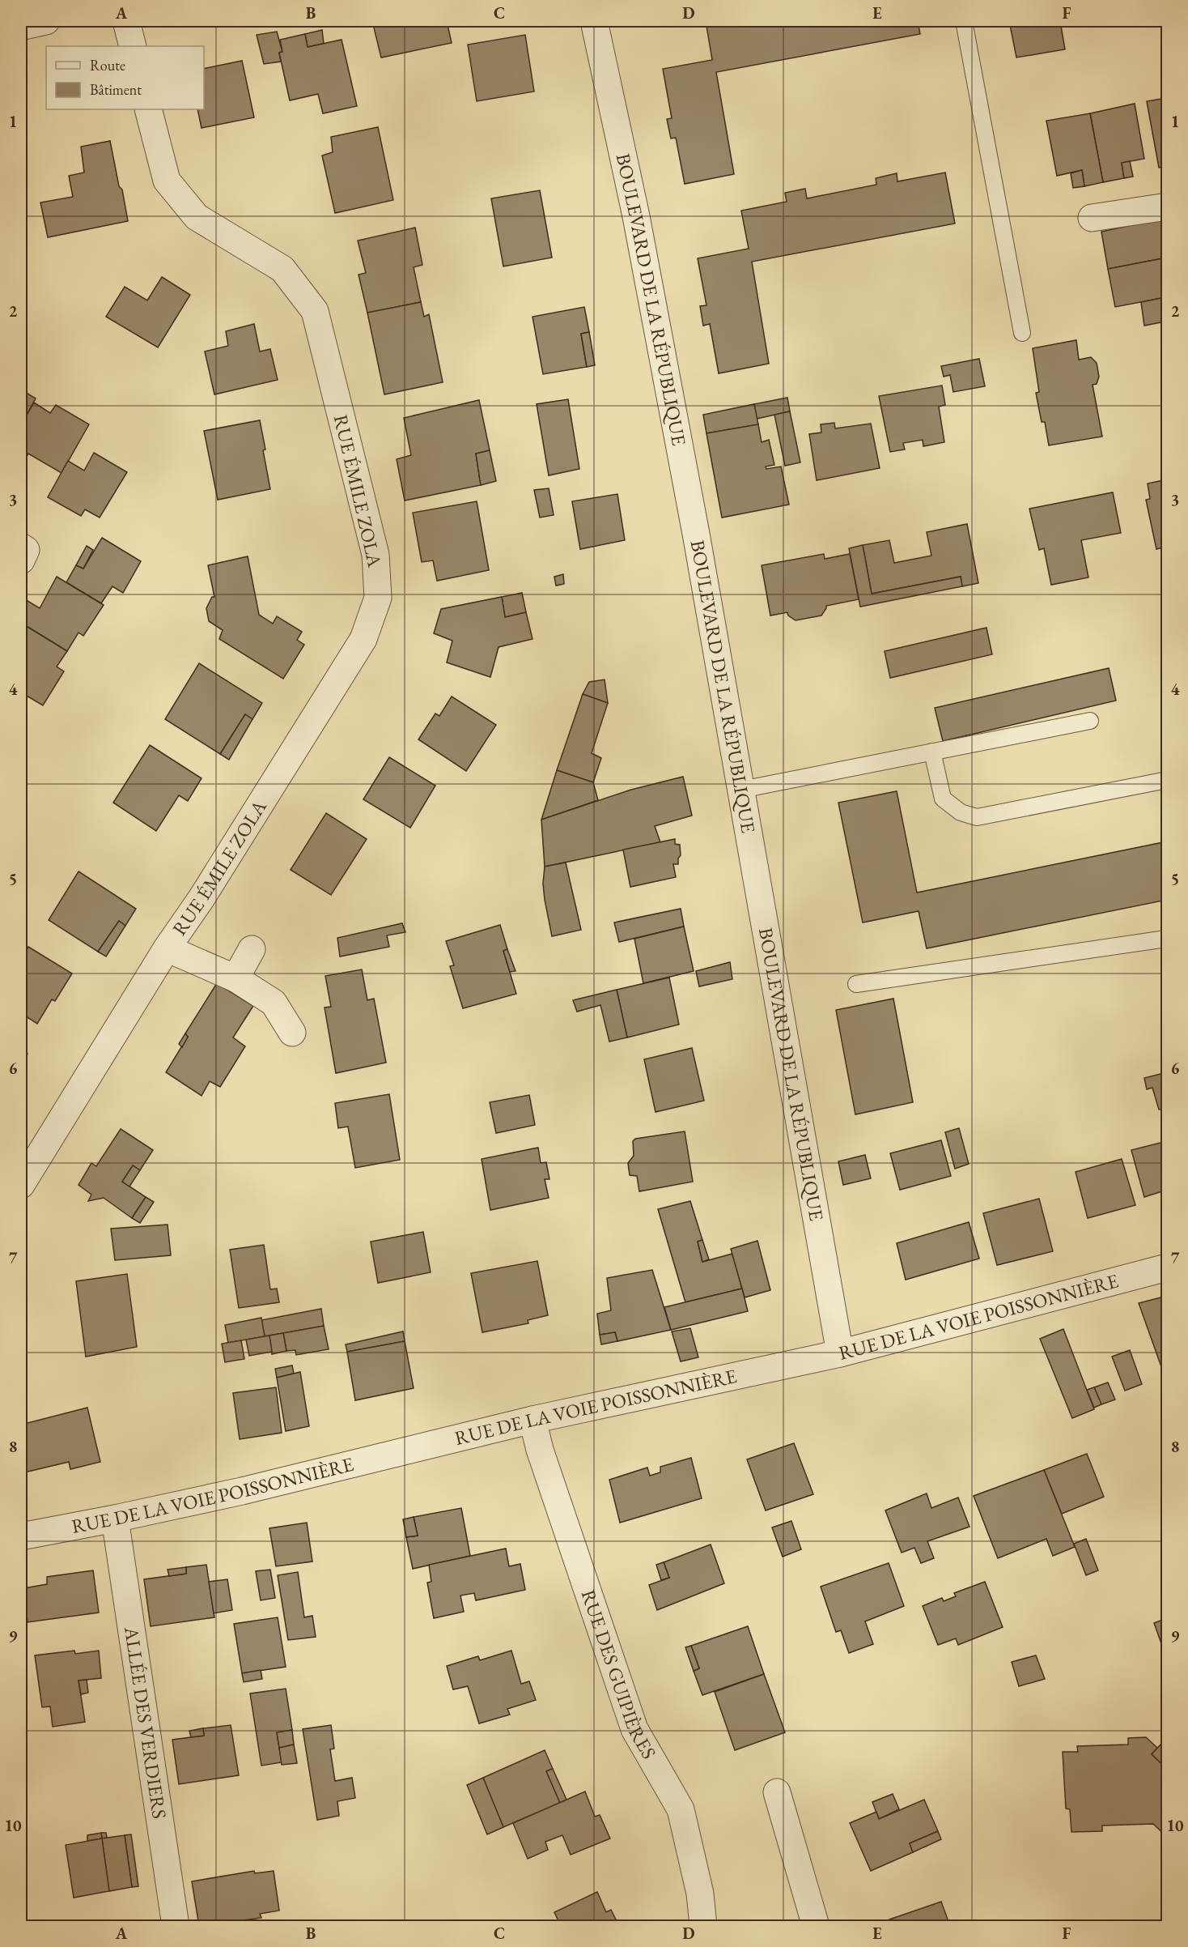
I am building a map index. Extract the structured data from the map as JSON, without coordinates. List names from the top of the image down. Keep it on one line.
{"streets":{"street":["BOULEVARD DE LA RÉPUBLIQUE","RUE ÉMILE ZOLA","RUE DE LA VOIE POISSONNIÈRE","RUE DES GUIPIÈRES","ALLÉE DES VERDIERS"]},"crossings":[["BOULEVARD DE LA RÉPUBLIQUE","RUE DE LA VOIE POISSONNIÈRE"],["RUE DE LA VOIE POISSONNIÈRE","RUE DES GUIPIÈRES"],["RUE DE LA VOIE POISSONNIÈRE","ALLÉE DES VERDIERS"]],"legend":["Route","Bâtiment"],"grid":{"columns":["A","B","C","D","E","F"],"rows":["1","2","3","4","5","6","7","8","9","10"]}}
